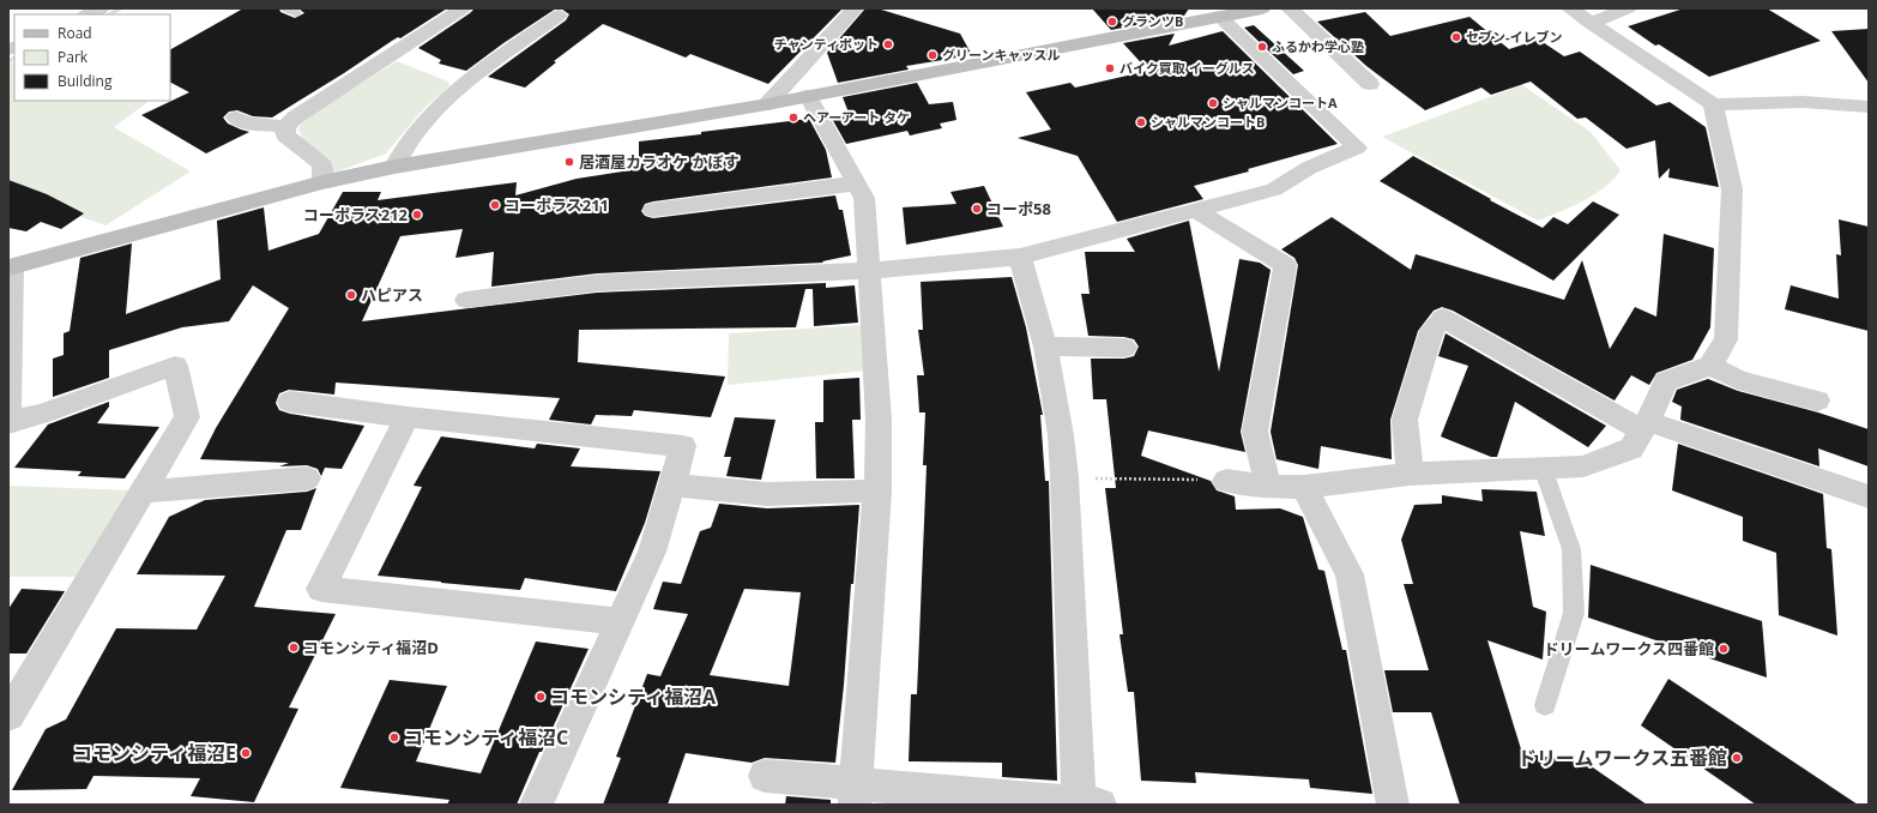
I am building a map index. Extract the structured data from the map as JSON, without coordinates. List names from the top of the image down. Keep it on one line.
{"places":["グランツB","セブン-イレブン","チャンティポット","ふるかわ学心塾","グリーンキャッスル","バイク買取 イーグルス","シャルマンコートA","ヘアーアート タケ","シャルマンコートB","居酒屋カラオケ かぼす","コーポラス211","コーポ58","コーポラス212","ハピアス","コモンシティ福沼D","ドリームワークス四番館","コモンシティ福沼A","コモンシティ福沼C","コモンシティ福沼E","ドリームワークス五番館"],"legend":["Road","Park","Building"]}
